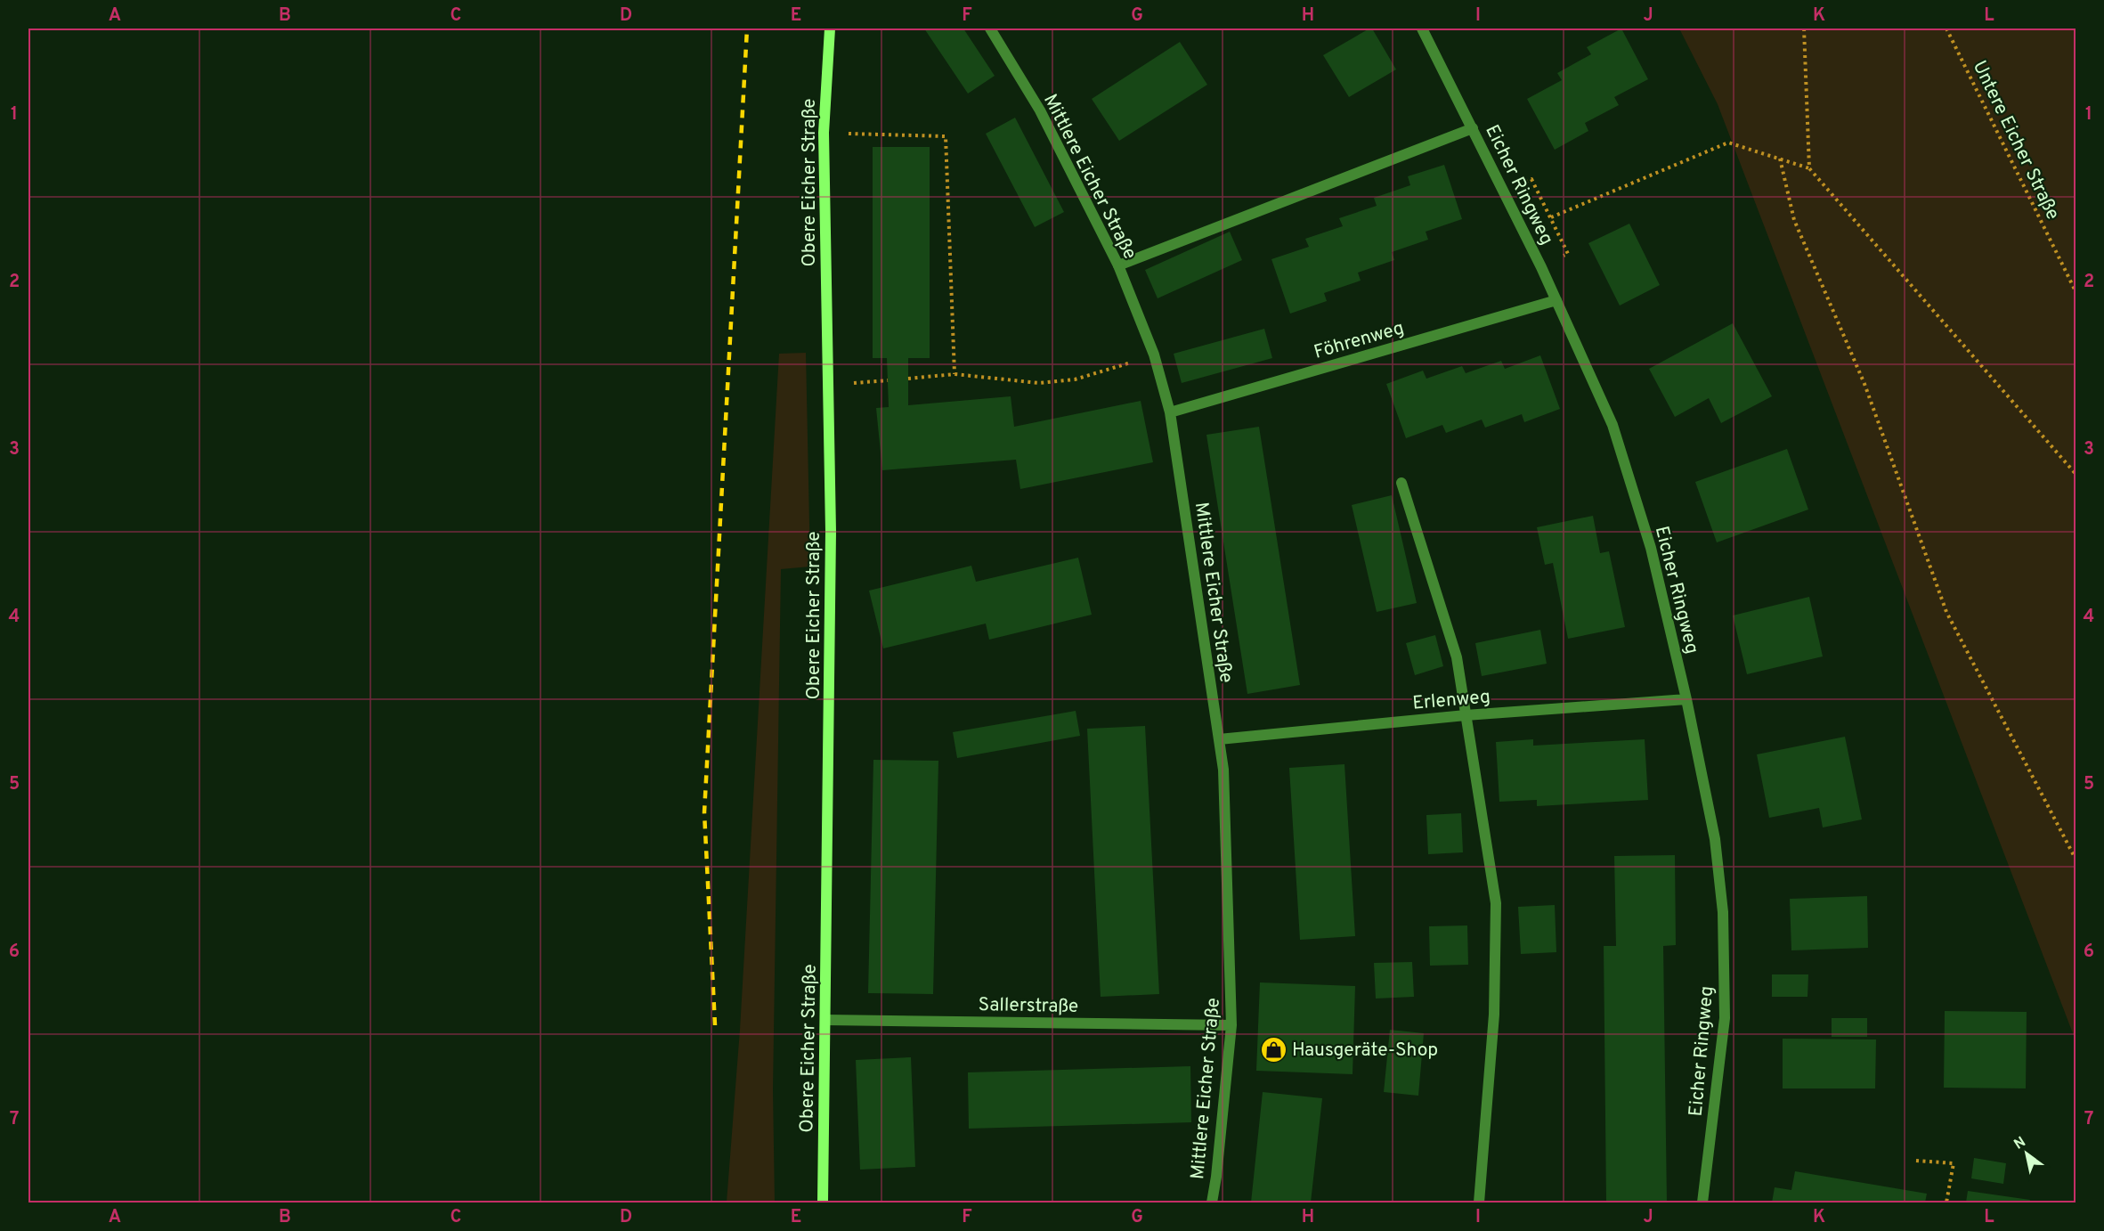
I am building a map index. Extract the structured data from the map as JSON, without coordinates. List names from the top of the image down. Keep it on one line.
{"streets":{"street":["Mittlere Eicher Straße","Obere Eicher Straße","Eicher Ringweg","Föhrenweg","Erlenweg","Sallerstraße"],"path":["Untere Eicher Straße"]},"crossings":[["Mittlere Eicher Straße","Föhrenweg"],["Mittlere Eicher Straße","Erlenweg"],["Mittlere Eicher Straße","Sallerstraße"],["Obere Eicher Straße","Sallerstraße"],["Eicher Ringweg","Föhrenweg"],["Eicher Ringweg","Erlenweg"]],"places":{"shop":["Hausgeräte-Shop"]},"north":"top left","grid":{"columns":["A","B","C","D","E","F","G","H","I","J","K","L"],"rows":["1","2","3","4","5","6","7"]}}
